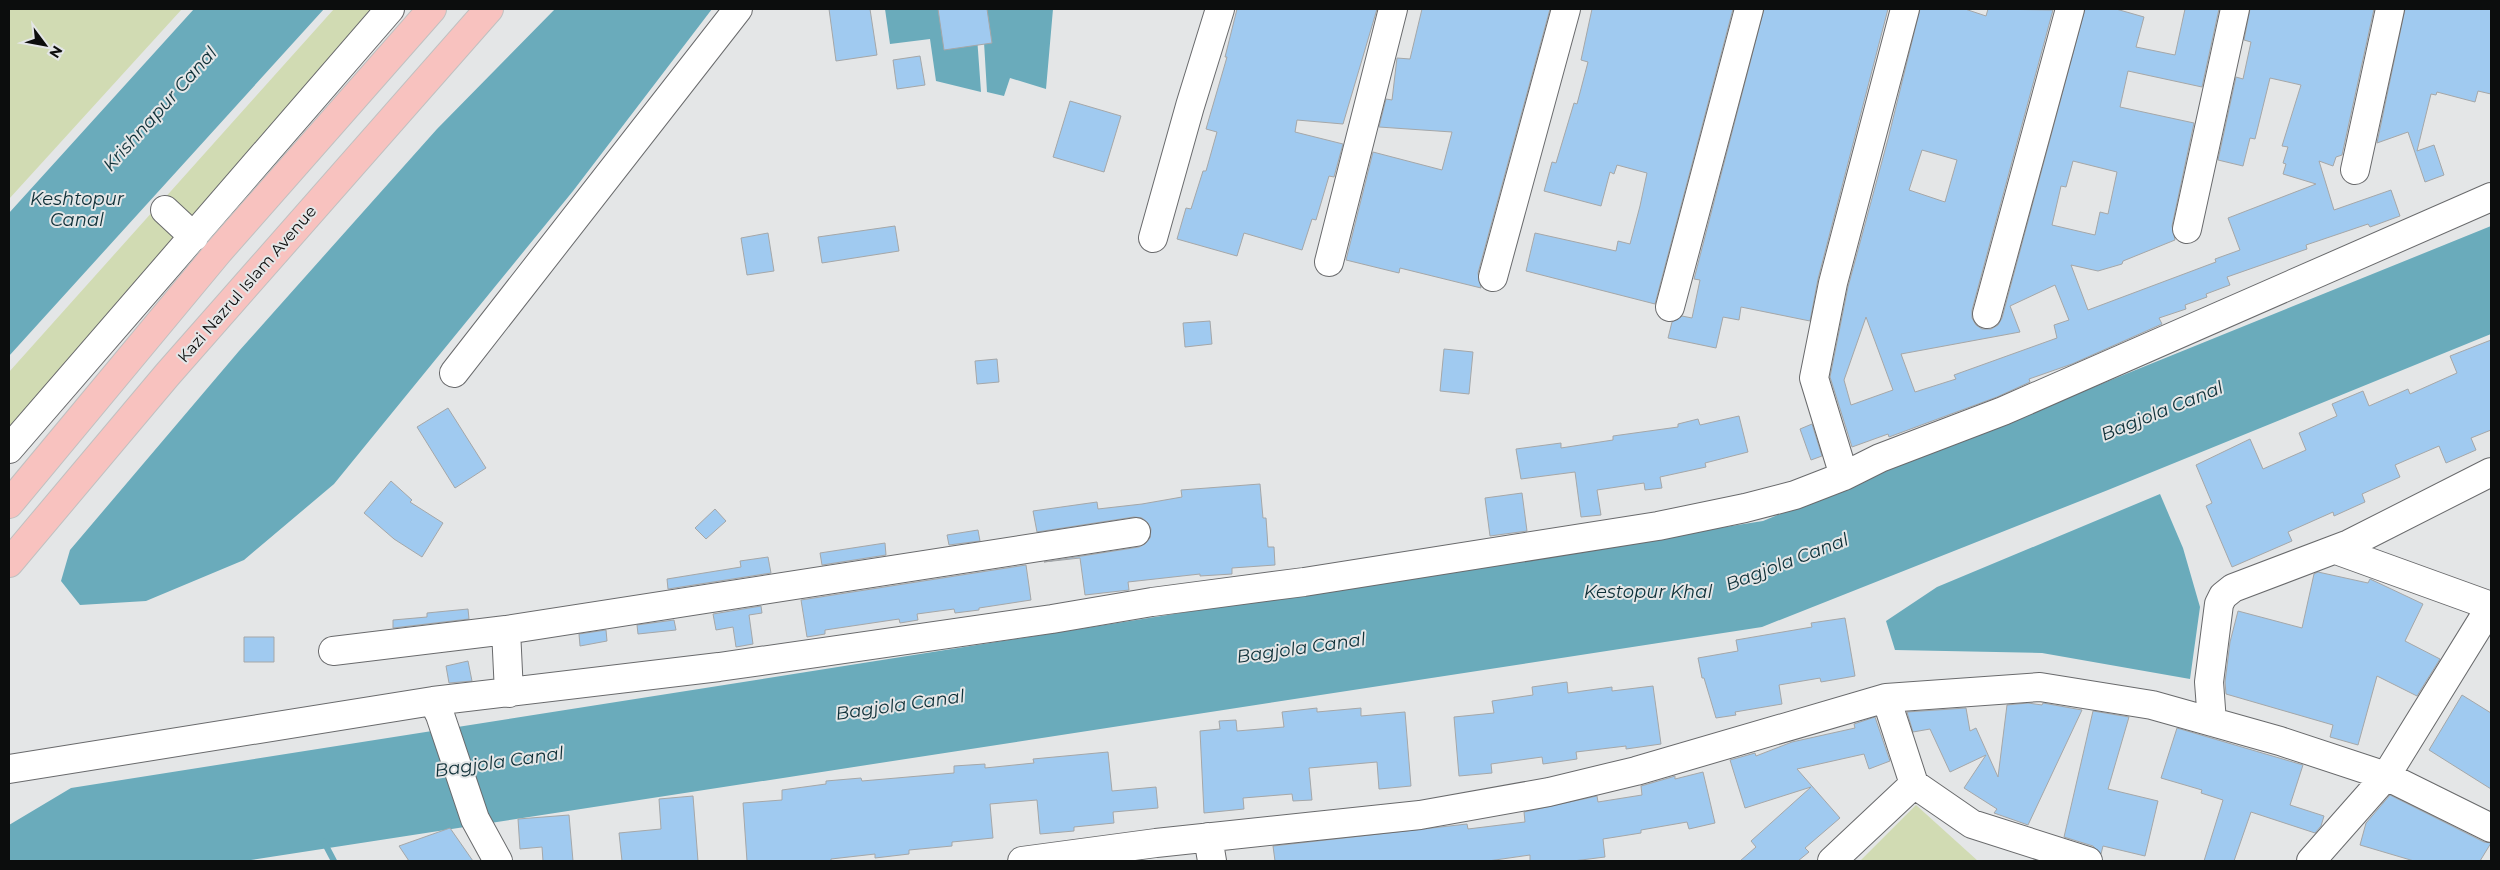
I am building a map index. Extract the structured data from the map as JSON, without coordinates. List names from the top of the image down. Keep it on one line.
{"streets":{"main road":["Kazi Nazrul Islam Avenue"]},"water":["Krishnapur Canal","Keshtopur Canal","Bagjola Canal","Kestopur Khal"],"north":"bottom right"}
